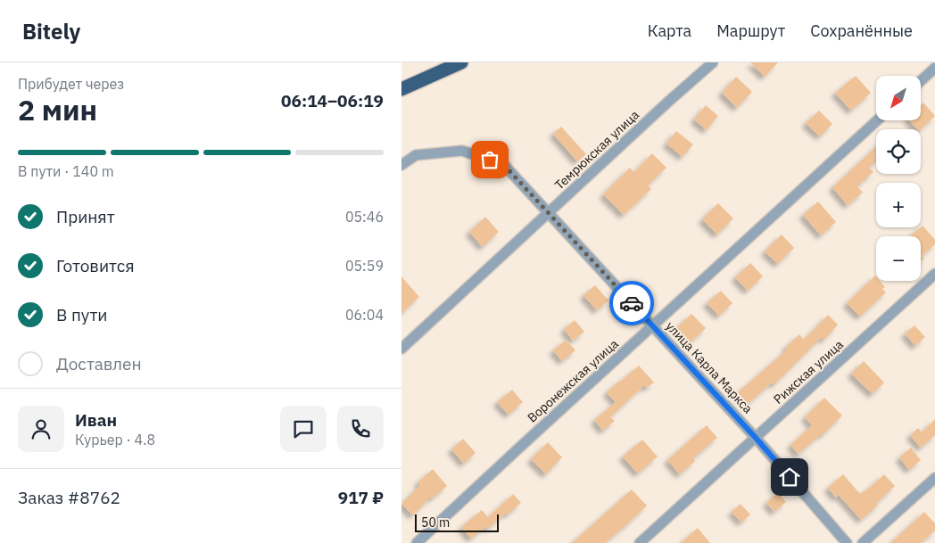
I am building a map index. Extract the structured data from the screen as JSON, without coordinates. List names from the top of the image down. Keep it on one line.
{"streets":{"street":["Темрюкская улица","улица Карла Маркса","Рижская улица","Воронежская улица"]},"crossings":[["Темрюкская улица","улица Карла Маркса"],["улица Карла Маркса","Рижская улица"],["улица Карла Маркса","Воронежская улица"]],"scale_bar":"50 m","north":"bottom left","page":{"header":"Bitely","nav":["Карта","Маршрут","Сохранённые"],"heading":["2 мин","Прибудет через","06:14–06:19"],"panel":["Иван","Курьер · 4.8","Заказ #8762","917 ₽"],"map_buttons":["+","−"],"bar":"В пути · 140 m","list":[["Принят","05:46"],["Готовится","05:59"],["В пути","06:04"],"Доставлен"],"scale":"50 m"}}
